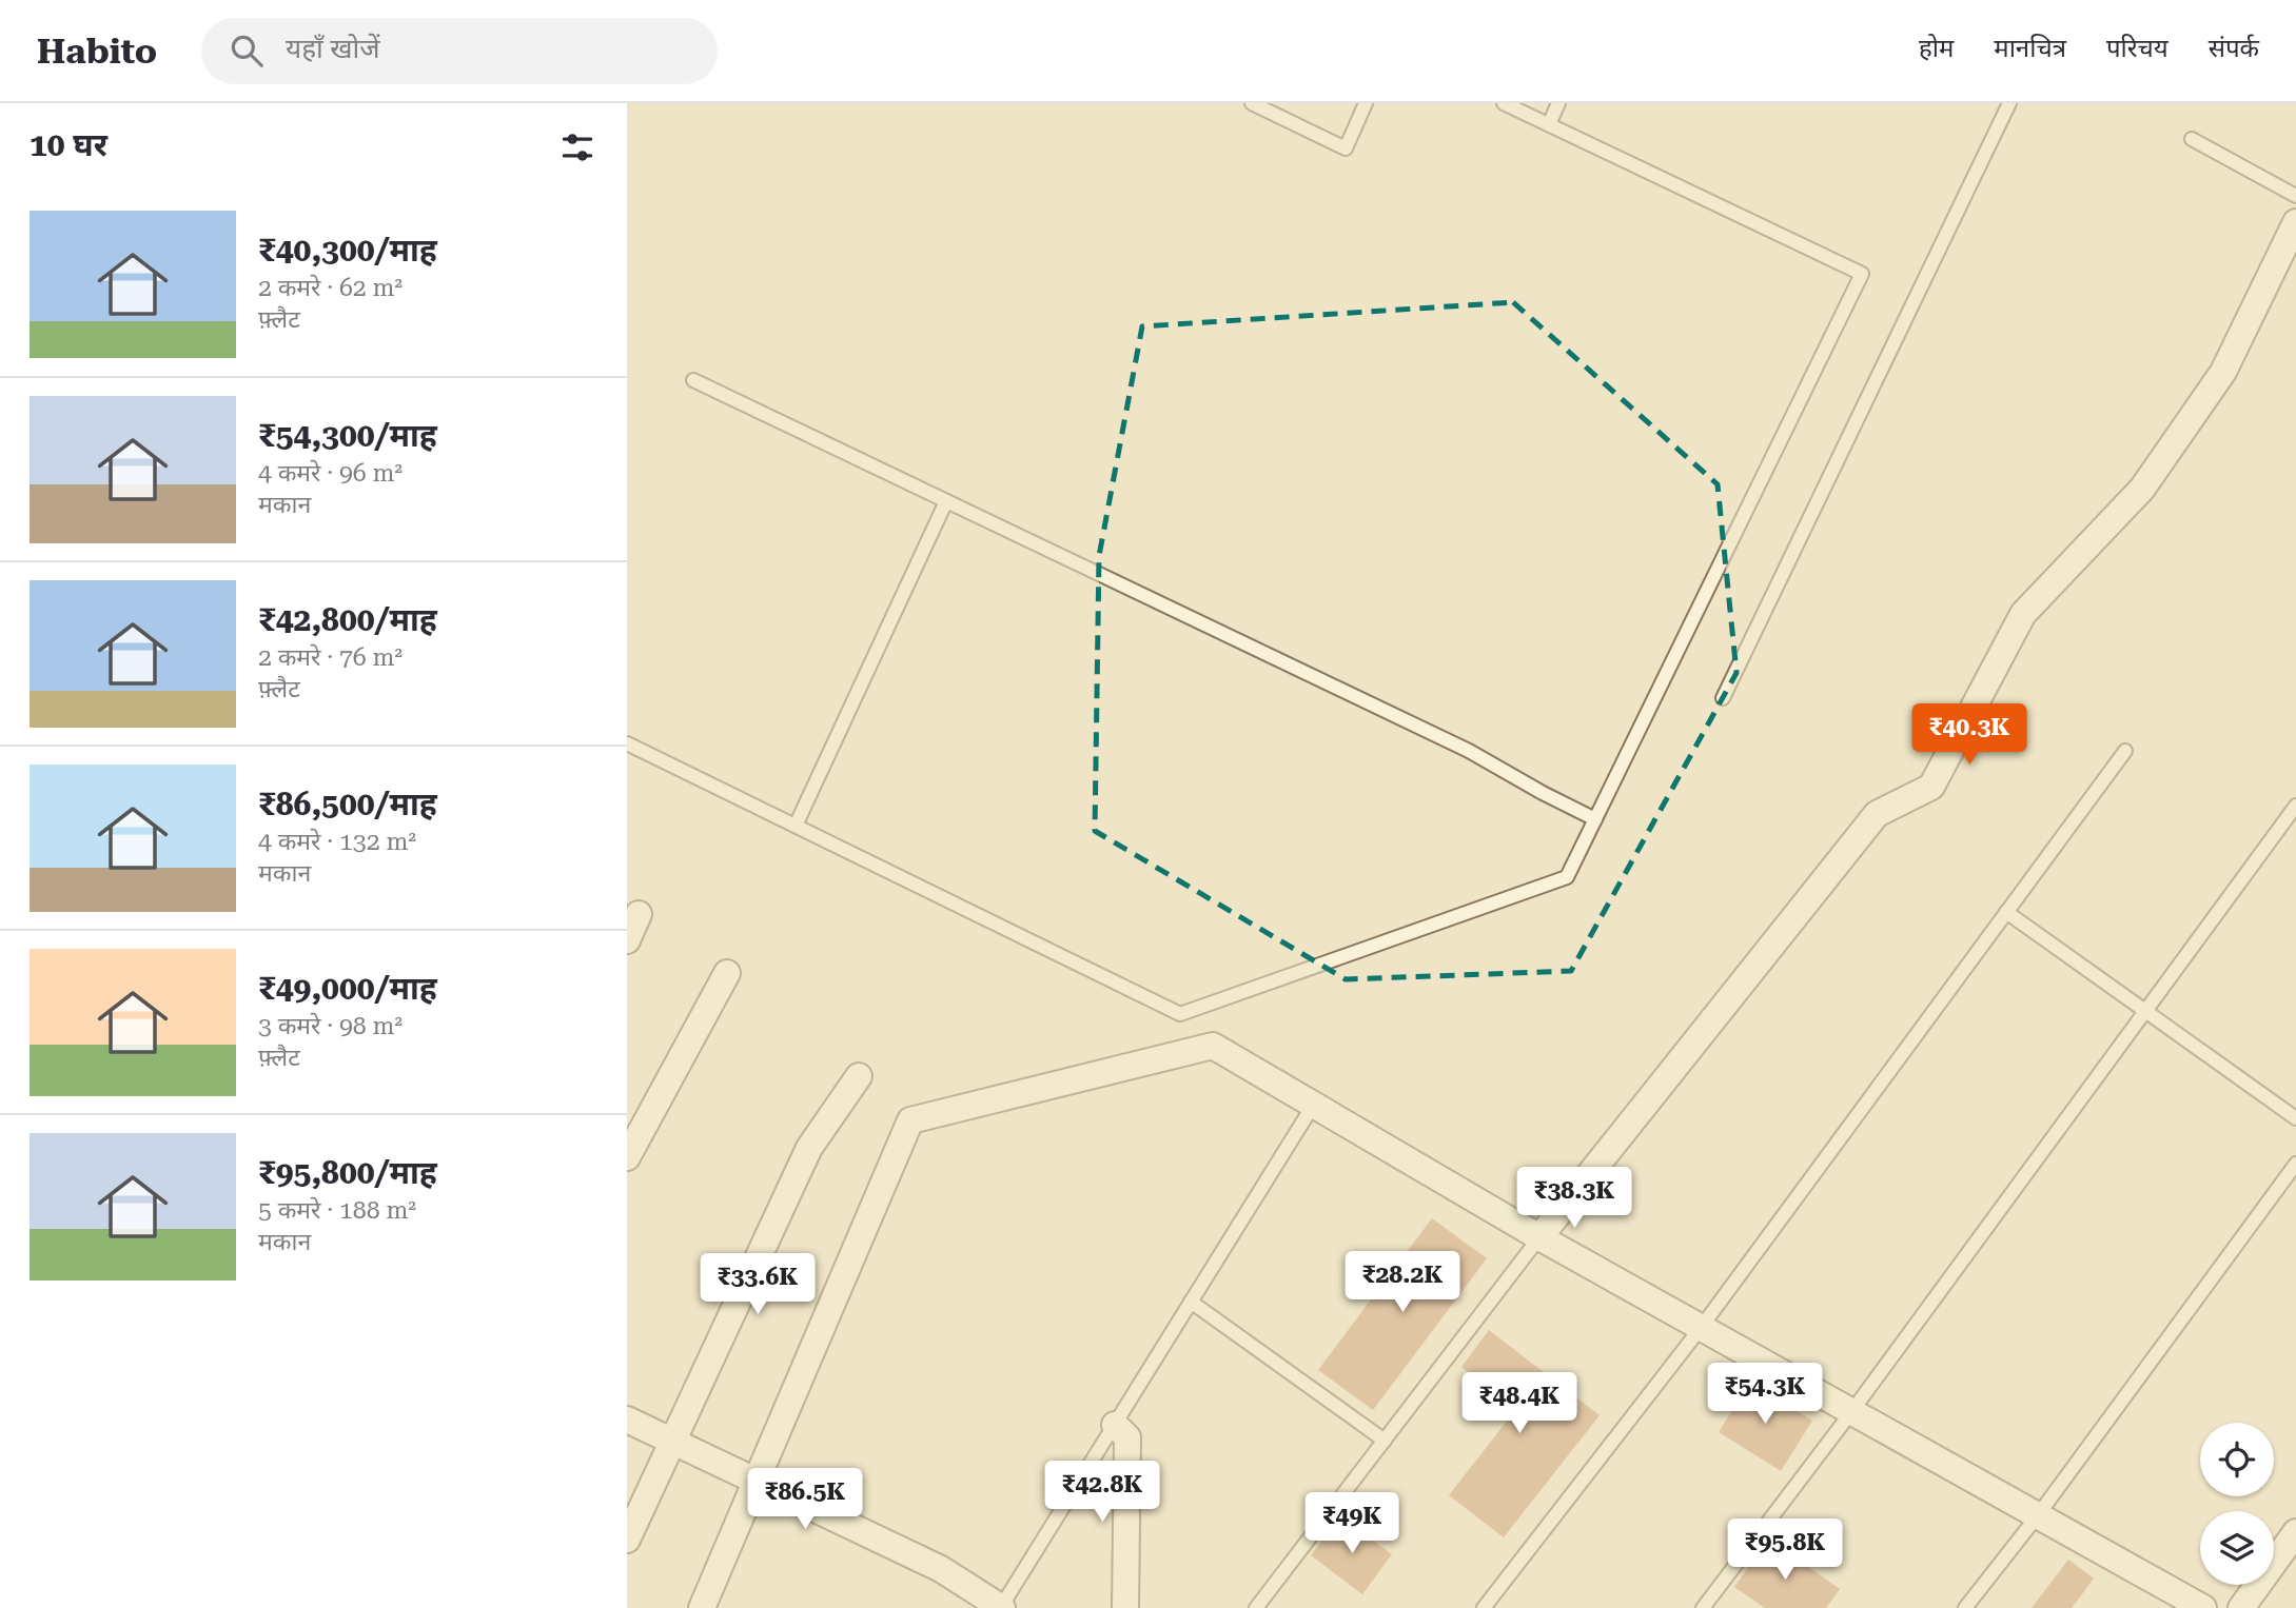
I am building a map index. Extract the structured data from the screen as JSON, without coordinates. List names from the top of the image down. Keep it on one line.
{"page":{"header":"Habito","search":"यहाँ खोजें","nav":["होम","मानचित्र","परिचय","संपर्क"],"heading":"10 घर","list":[{"name":"₹40,300/माह","note":"2 कमरे · 62 m² · फ़्लैट"},{"name":"₹54,300/माह","note":"4 कमरे · 96 m² · मकान"},{"name":"₹42,800/माह","note":"2 कमरे · 76 m² · फ़्लैट"},{"name":"₹86,500/माह","note":"4 कमरे · 132 m² · मकान"},{"name":"₹49,000/माह","note":"3 कमरे · 98 m² · फ़्लैट"},{"name":"₹95,800/माह","note":"5 कमरे · 188 m² · मकान"}],"price":["₹40.3K","₹38.3K","₹28.2K","₹33.6K","₹54.3K","₹48.4K","₹42.8K","₹86.5K","₹49K","₹95.8K"]}}
